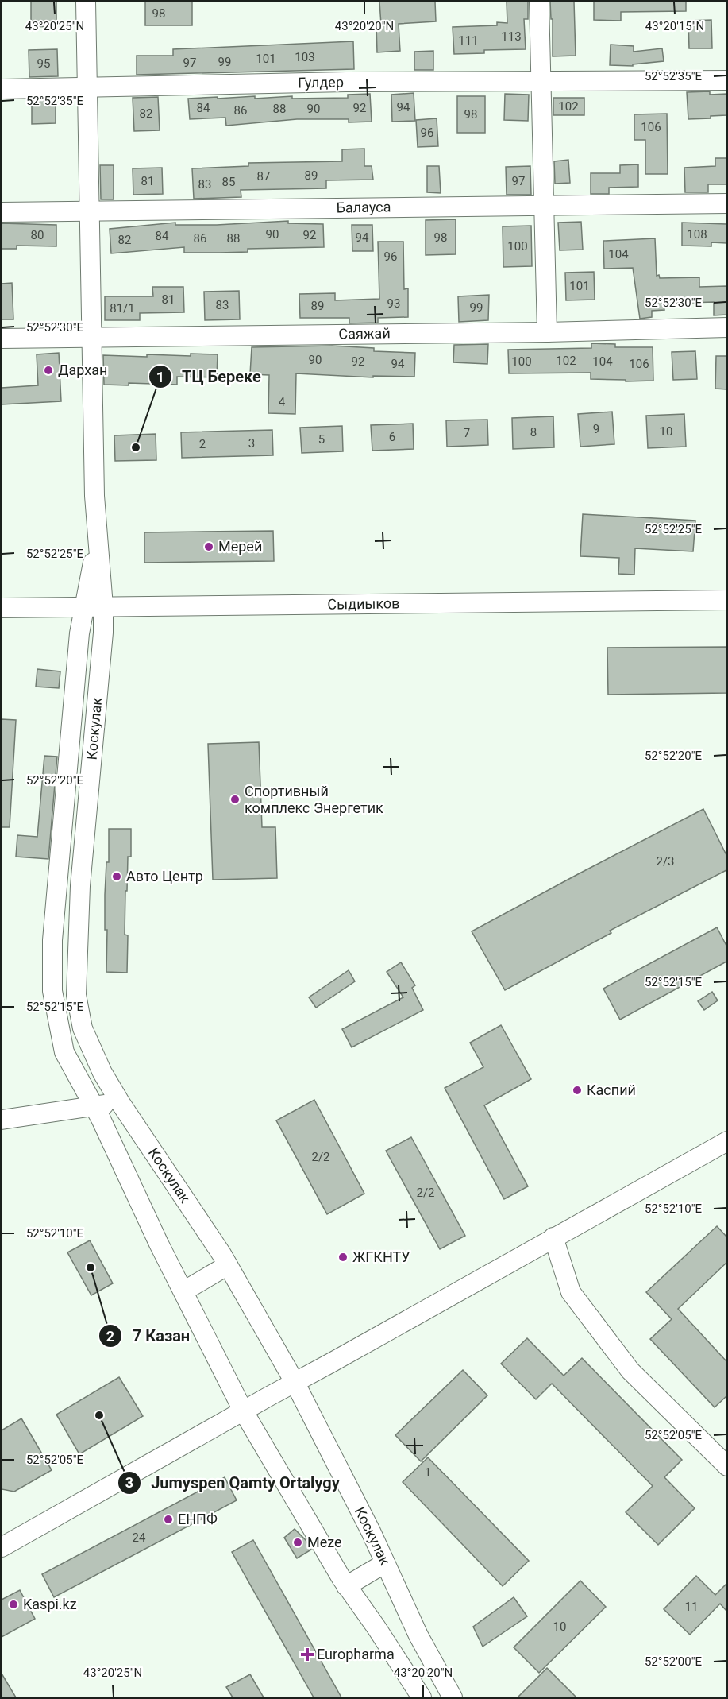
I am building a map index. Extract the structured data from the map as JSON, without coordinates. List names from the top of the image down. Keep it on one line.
{"streets":{"street":["Гулдер","Балауса","Саяжай","Сыдиыков","Коскулак"]},"crossings":[["Сыдиыков","Коскулак"]],"places":{"other":["Дархан","ТЦ Береке","Мерей","Спортивный комплекс Энергетик","Авто Центр","Каспий","ЖГКНТУ","7 Казан","Jumyspen Qamty Ortalygy","ЕНПФ","Meze","Kaspi.kz"],"health":["Europharma"]},"house_numbers":["98","113","111","103","101","99","97","95","102","94","84","92","88","90","86","82","98","106","96","89","87","81","97","85","83","90","108","80","92","84","94","98","86","88","82","100","104","96","101","81","93","83","89","99","81/1","90","102","92","100","104","94","106","4","9","10","8","7","6","5","3","2","2/3","2/2","2/2","1","24","11","10"],"coordinates":["43°20'25\"N","43°20'20\"N","43°20'15\"N","52°52'35\"E","52°52'30\"E","52°52'25\"E","52°52'20\"E","52°52'15\"E","52°52'10\"E","52°52'05\"E","52°52'00\"E"]}
